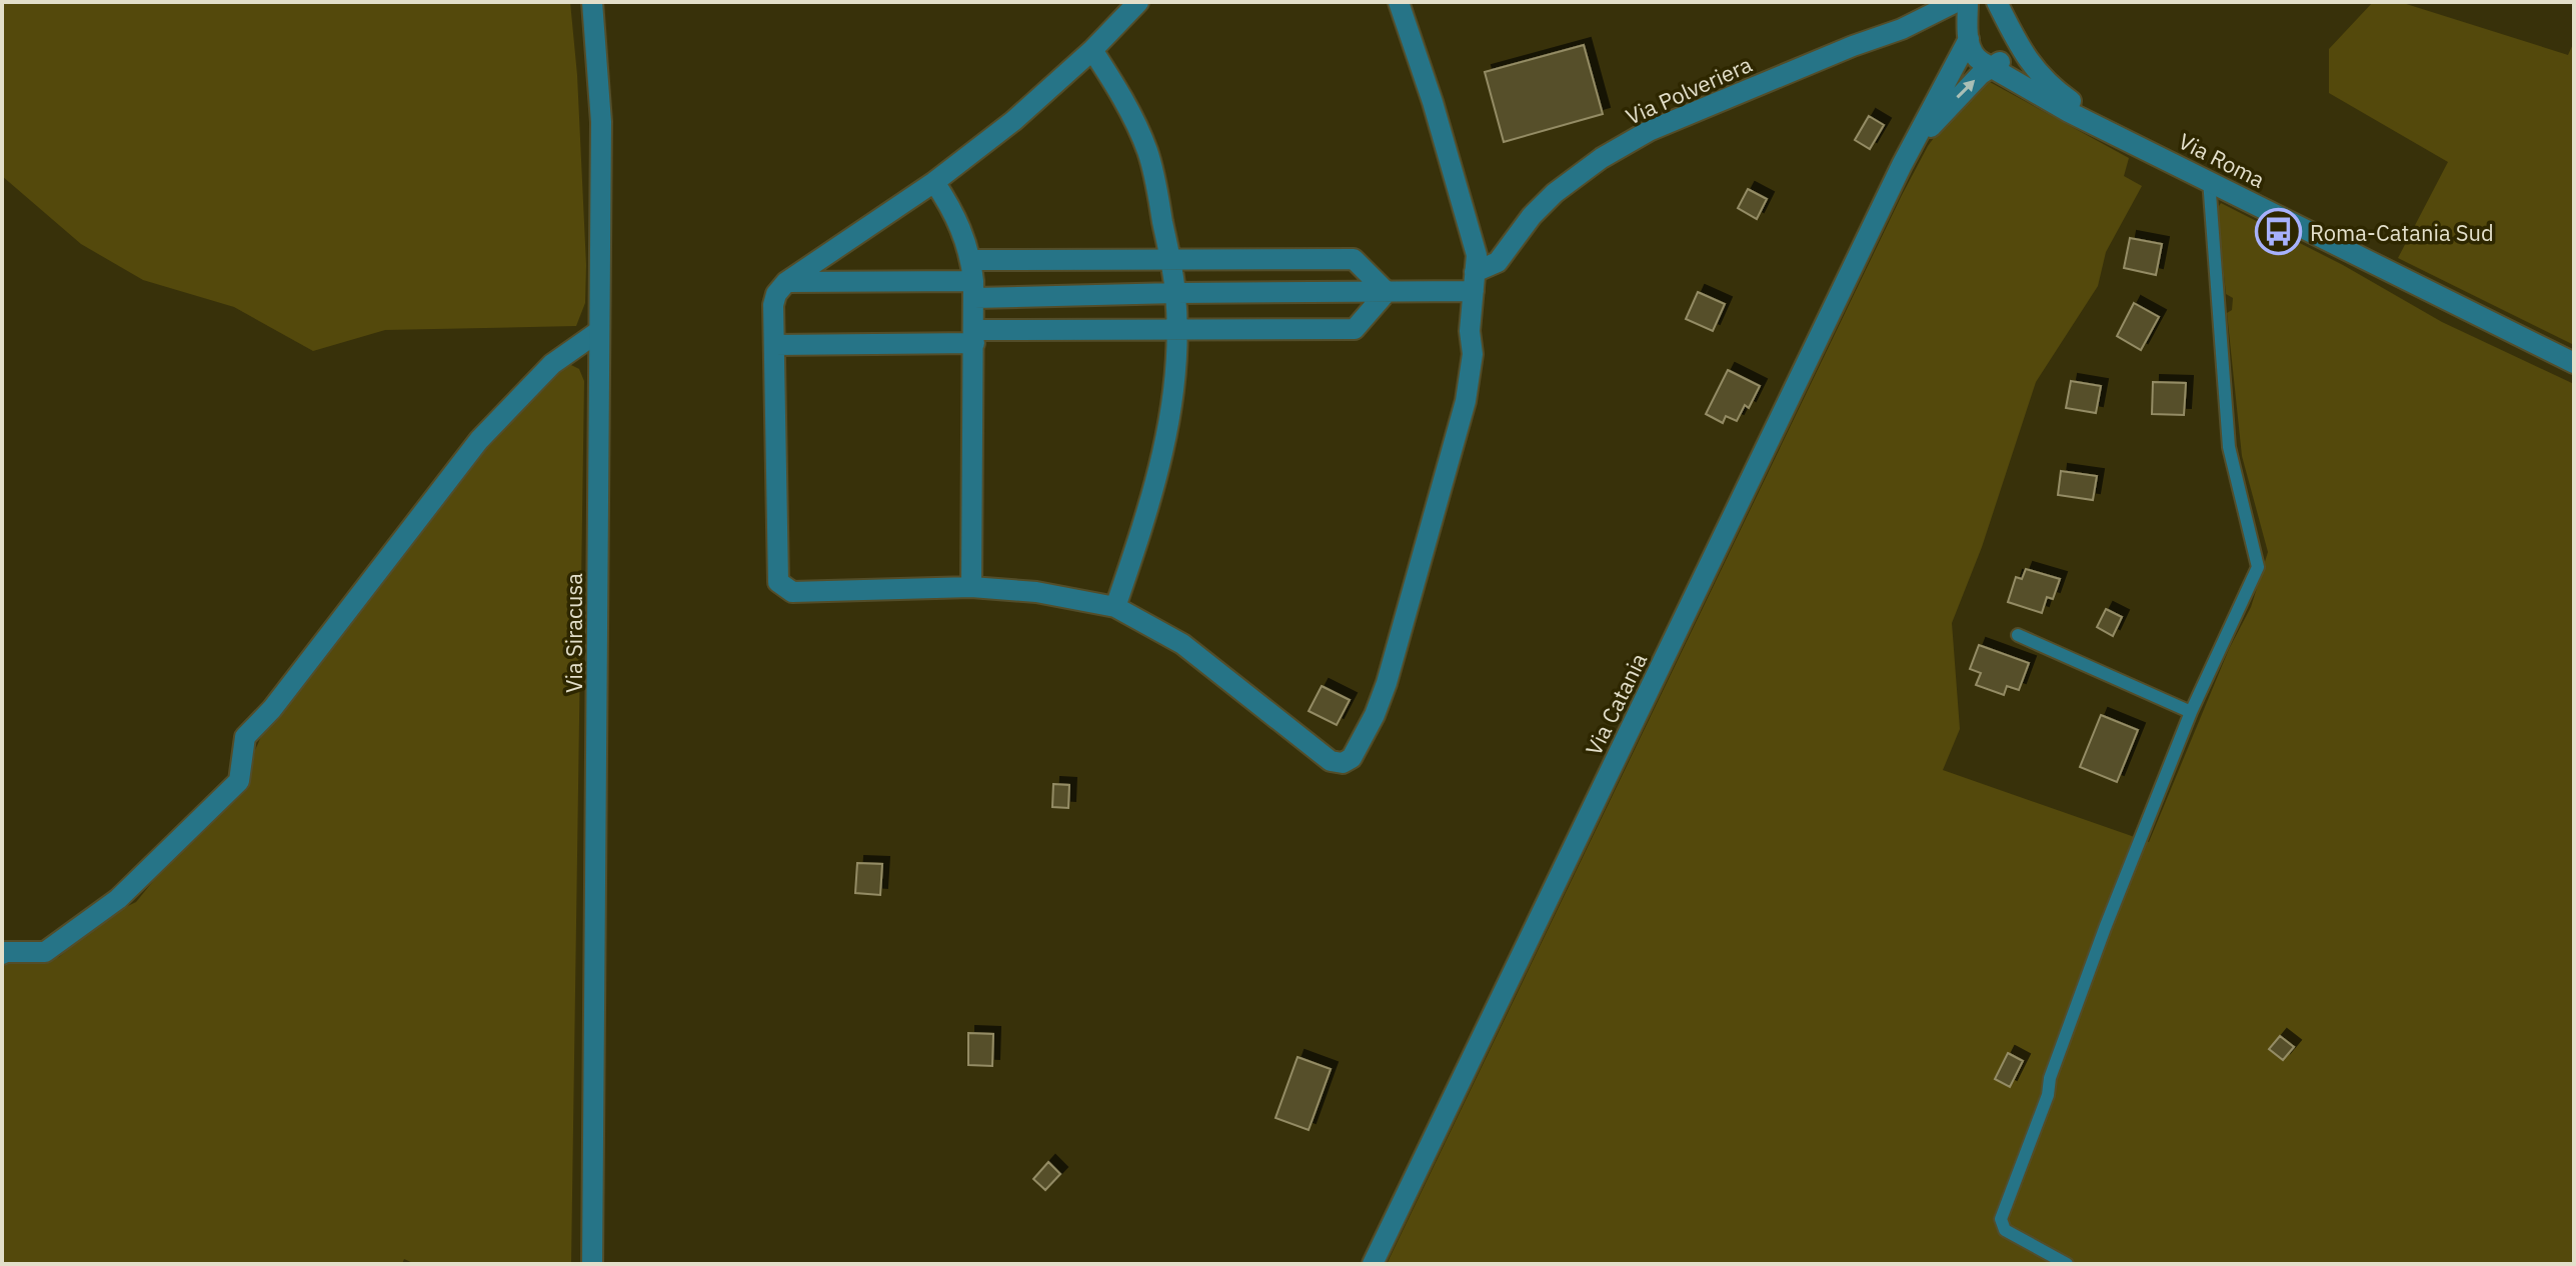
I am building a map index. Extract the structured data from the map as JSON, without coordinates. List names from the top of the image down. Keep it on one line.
{"streets":{"street":["Via Polveriera","Via Roma","Via Siracusa","Via Catania"]},"places":{"bus stop":["Roma-Catania Sud"]}}
